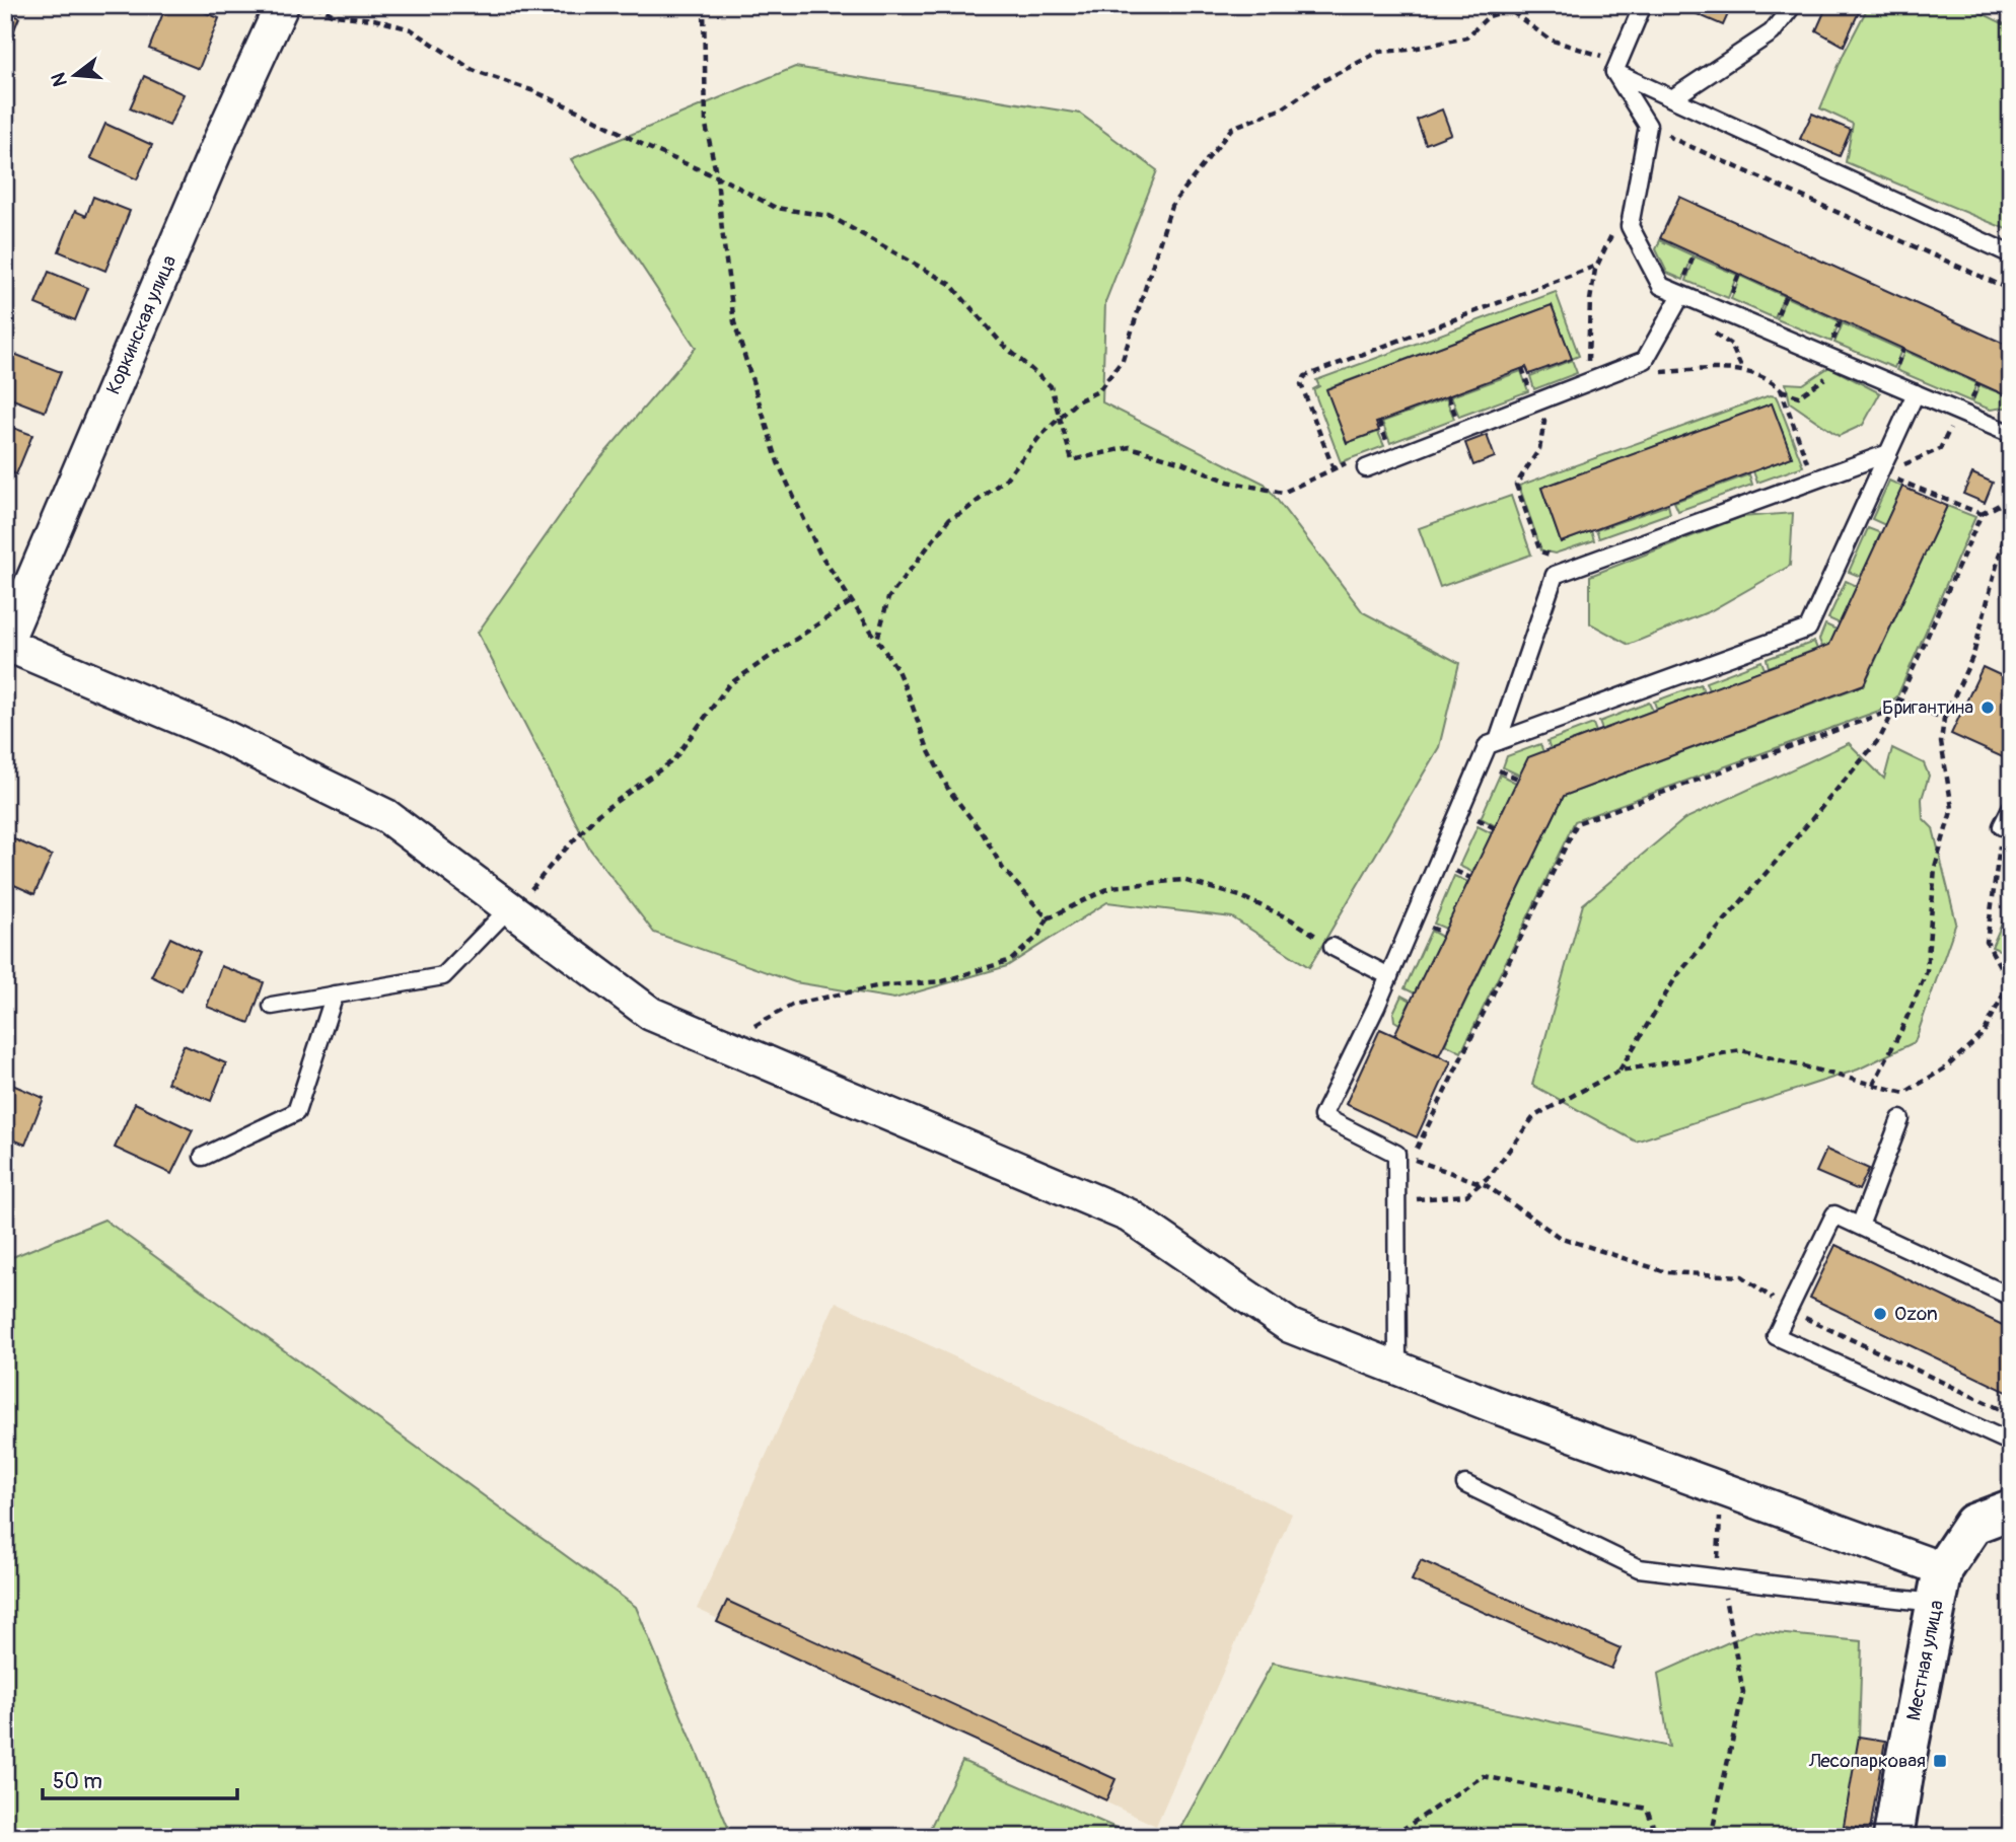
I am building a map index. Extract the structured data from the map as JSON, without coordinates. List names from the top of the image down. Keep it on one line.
{"streets":{"main road":["Местная улица"],"street":["Коркинская улица"]},"places":{"other":["Бригантина","Ozon"],"transit":["Лесопарковая"]},"scale_bar":"50 m","north":"left"}
